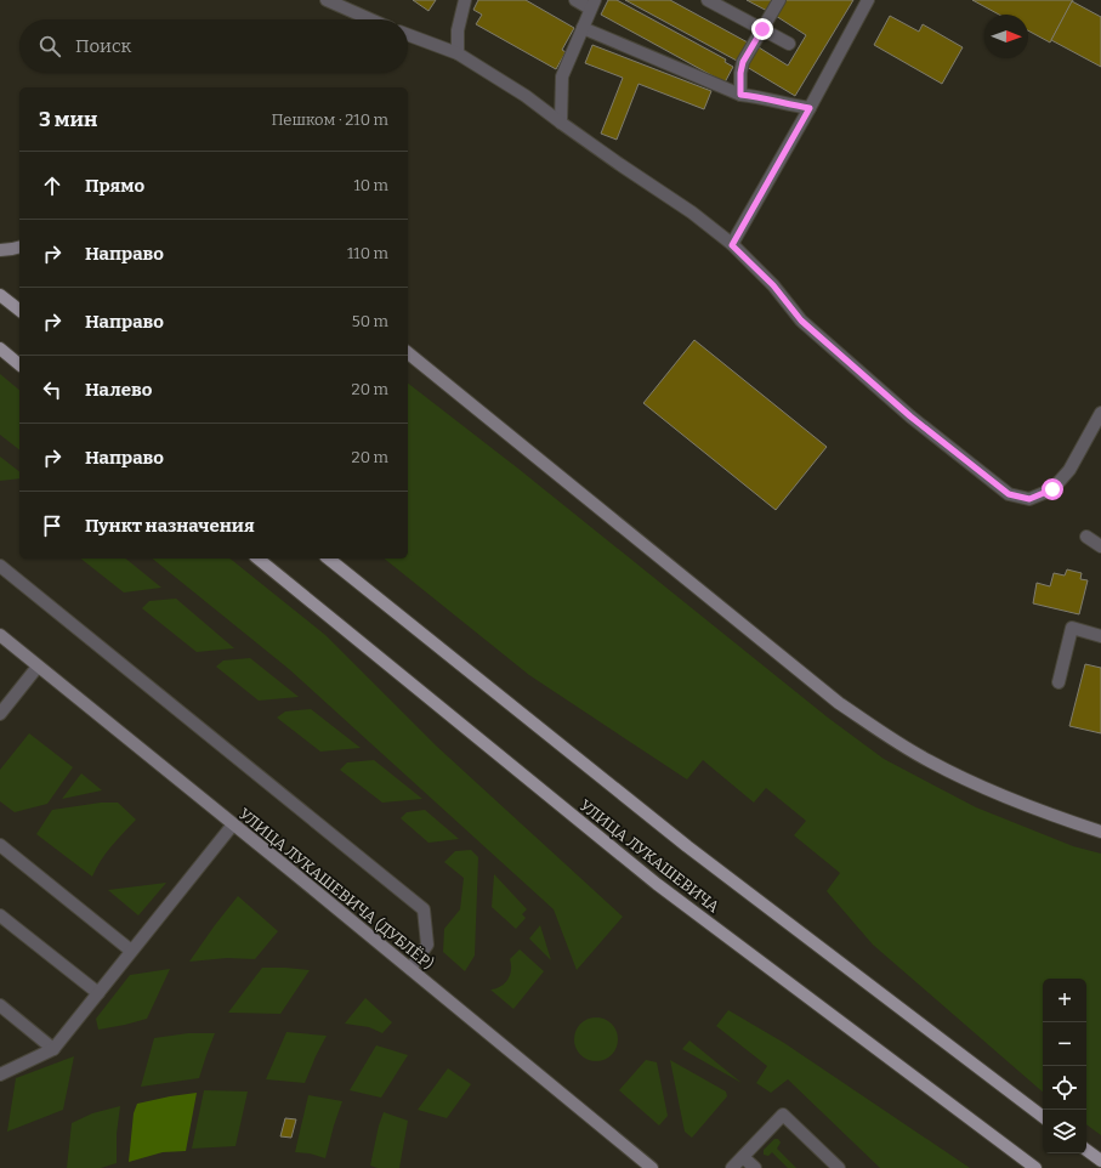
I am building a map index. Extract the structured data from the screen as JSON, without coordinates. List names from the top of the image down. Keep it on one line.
{"streets":{"main road":["УЛИЦА ЛУКАШЕВИЧА","УЛИЦА ЛУКАШЕВИЧА (ДУБЛЁР)"]},"north":"right","page":{"search":"Поиск","heading":["3 мин","Пешком · 210 m"],"list":[["Прямо","10 m"],["Направо","110 m"],["Направо","50 m"],["Налево","20 m"],["Направо","20 m"],"Пункт назначения"],"map_buttons":["+","−"]}}
